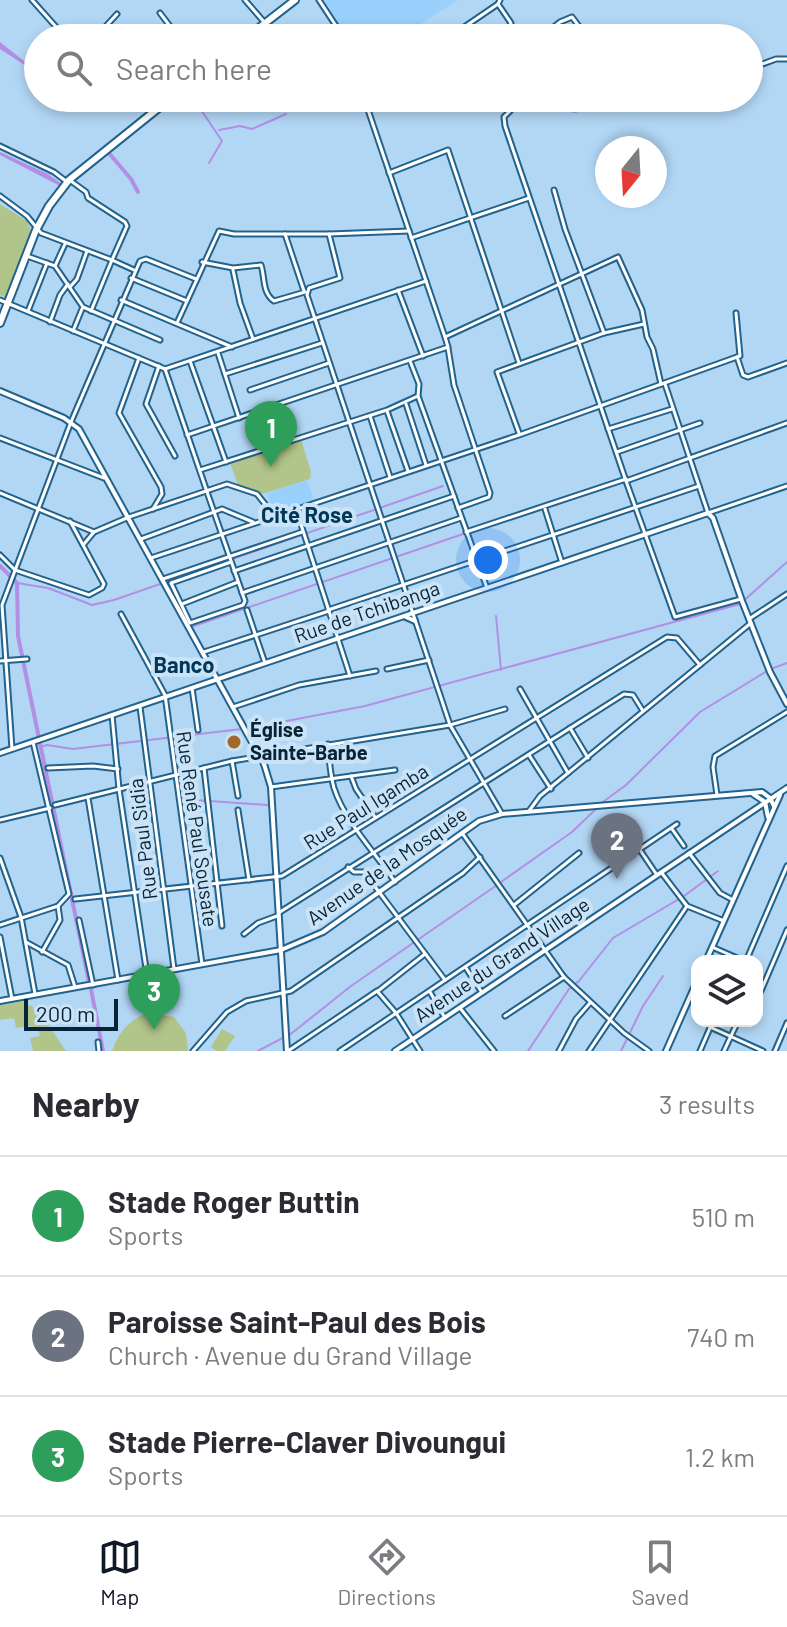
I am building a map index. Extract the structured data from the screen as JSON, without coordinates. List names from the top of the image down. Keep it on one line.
{"streets":{"street":["Rue de Tchibanga","Rue Paul Igamba","Rue René Paul Sousate","Rue Paul Sidia","Avenue de la Mosquée","Avenue du Grand Village"]},"crossings":[["Rue de Tchibanga","Rue René Paul Sousate"],["Rue de Tchibanga","Rue Paul Sidia"],["Rue René Paul Sousate","Avenue de la Mosquée"],["Rue Paul Sidia","Avenue de la Mosquée"],["Avenue de la Mosquée","Avenue du Grand Village"]],"districts":["Cité Rose","Banco"],"places":["Église Sainte-Barbe"],"scale_bar":"200 m","north":"bottom","page":{"search":"Search here","pins":["1","2","3"],"scale":"200 m","heading":["Nearby","3 results"],"list":[{"mark":"1","name":"Stade Roger Buttin","note":"Sports","value":"510 m"},{"mark":"2","name":"Paroisse Saint-Paul des Bois","note":"Church · Avenue du Grand Village","value":"740 m"},{"mark":"3","name":"Stade Pierre-Claver Divoungui","note":"Sports","value":"1.2 km"}],"nav":["Map","Directions","Saved"]}}
